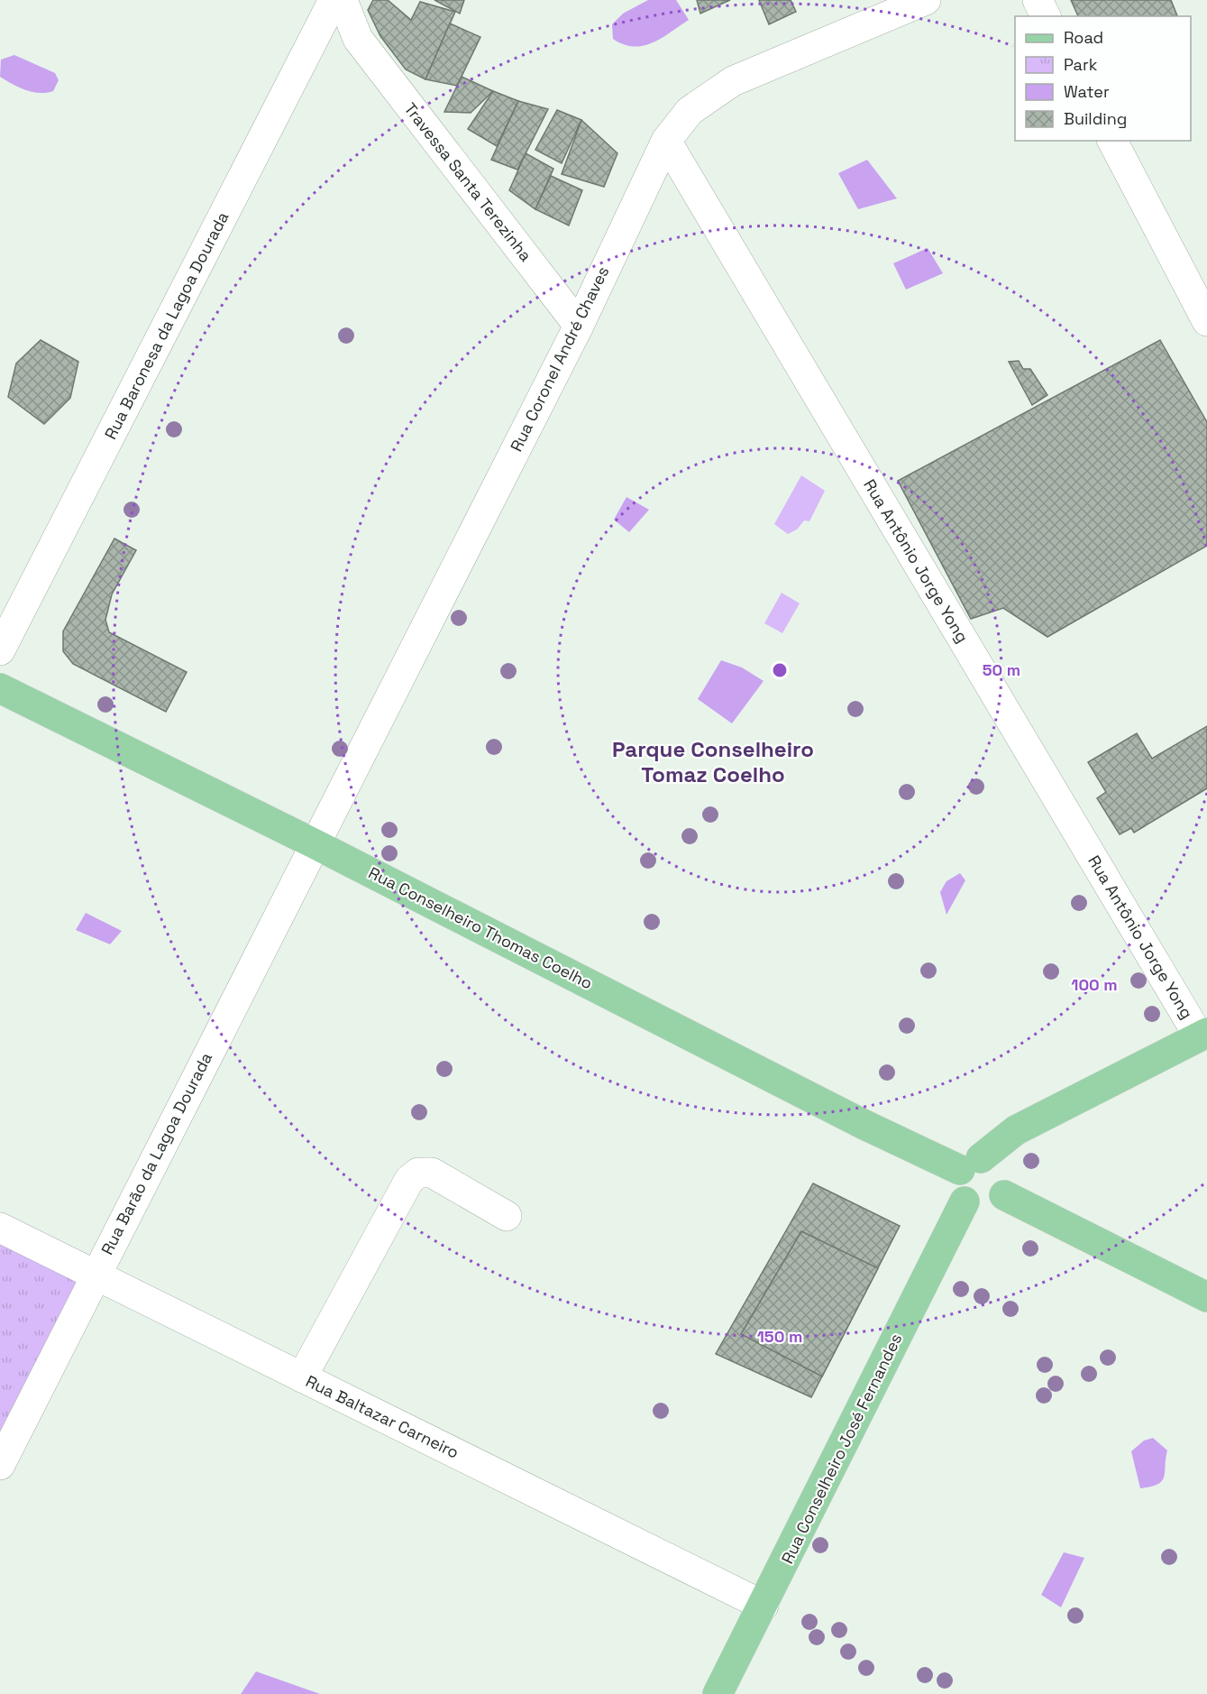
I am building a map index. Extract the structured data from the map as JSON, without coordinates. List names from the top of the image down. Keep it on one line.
{"streets":{"main road":["Rua Conselheiro Thomas Coelho","Rua Conselheiro José Fernandes"],"street":["Travessa Santa Terezinha","Rua Baronesa da Lagoa Dourada","Rua Coronel André Chaves","Rua Antônio Jorge Yong","Rua Barão da Lagoa Dourada","Rua Baltazar Carneiro"]},"crossings":[["Travessa Santa Terezinha","Rua Coronel André Chaves"],["Rua Coronel André Chaves","Rua Antônio Jorge Yong"],["Rua Coronel André Chaves","Rua Conselheiro Thomas Coelho"],["Rua Coronel André Chaves","Rua Barão da Lagoa Dourada"],["Rua Conselheiro Thomas Coelho","Rua Barão da Lagoa Dourada"],["Rua Conselheiro Thomas Coelho","Rua Conselheiro José Fernandes"],["Rua Barão da Lagoa Dourada","Rua Baltazar Carneiro"],["Rua Baltazar Carneiro","Rua Conselheiro José Fernandes"]],"districts":["Parque Conselheiro Tomaz Coelho"],"legend":["Road","Park","Water","Building"],"rings":["50 m","100 m","150 m"]}
